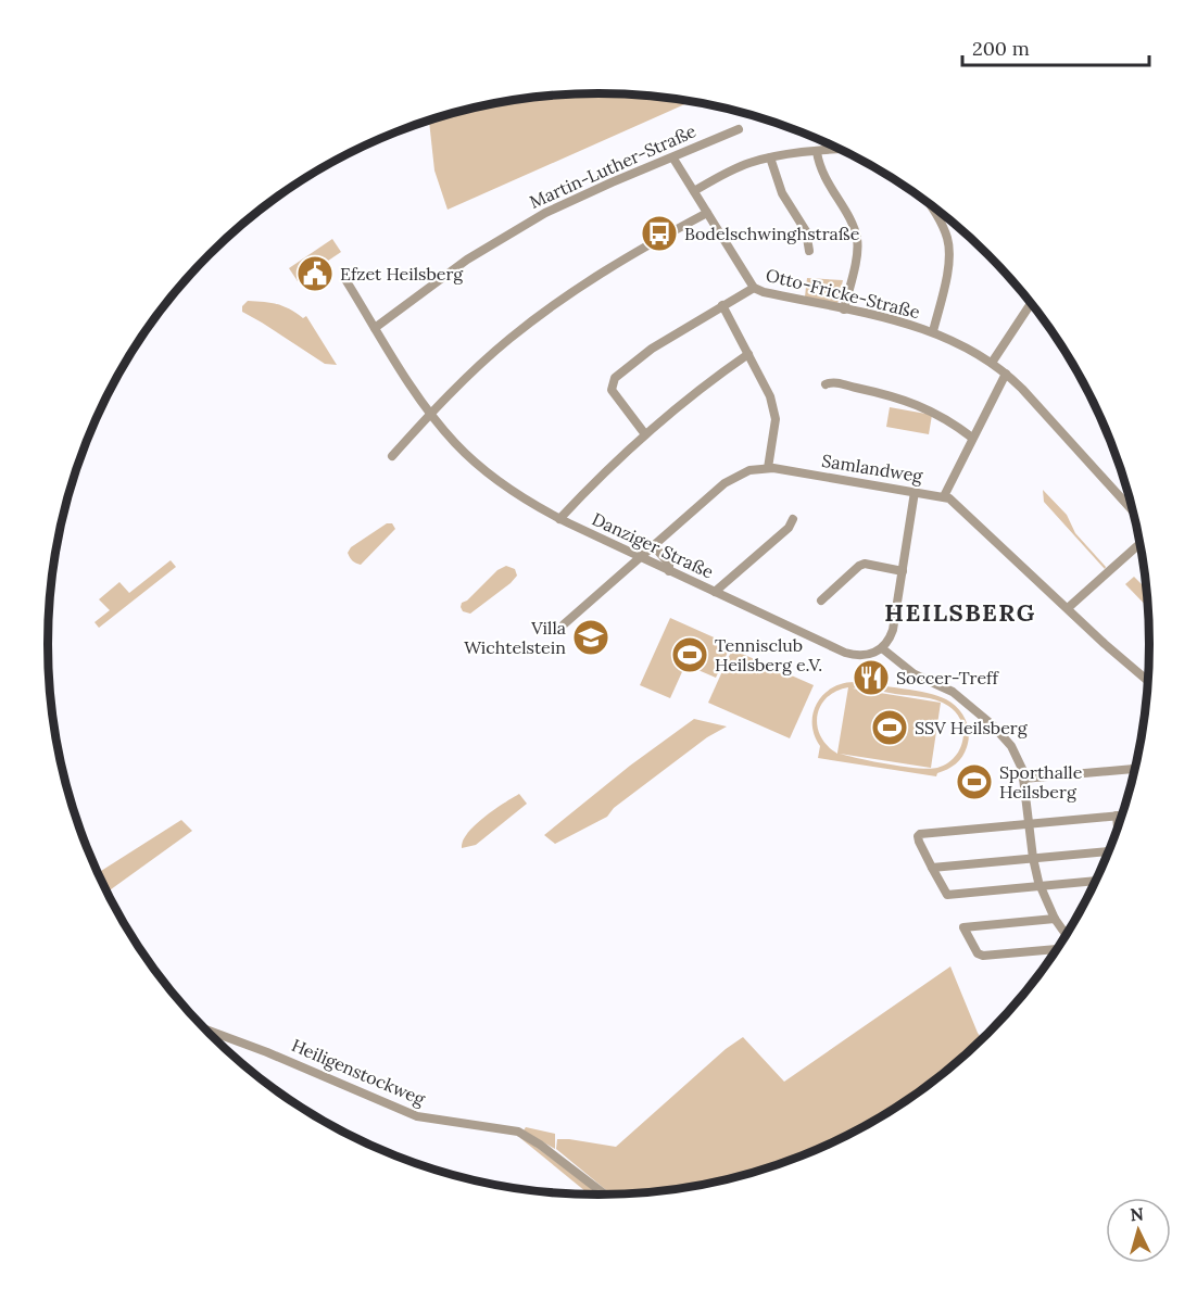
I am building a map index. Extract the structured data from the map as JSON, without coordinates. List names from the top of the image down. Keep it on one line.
{"streets":{"street":["Martin-Luther-Straße","Otto-Fricke-Straße","Samlandweg","Danziger Straße","Heiligenstockweg"]},"crossings":[["Martin-Luther-Straße","Otto-Fricke-Straße"],["Martin-Luther-Straße","Danziger Straße"],["Samlandweg","Danziger Straße"]],"districts":["HEILSBERG"],"places":{"bus stop":["Bodelschwinghstraße"],"public building":["Efzet Heilsberg"],"school or university":["Villa Wichtelstein"],"sports":["Tennisclub Heilsberg e.V.","SSV Heilsberg","Sporthalle Heilsberg"],"restaurant":["Soccer-Treff"]},"scale_bar":"200 m","north":"top"}
